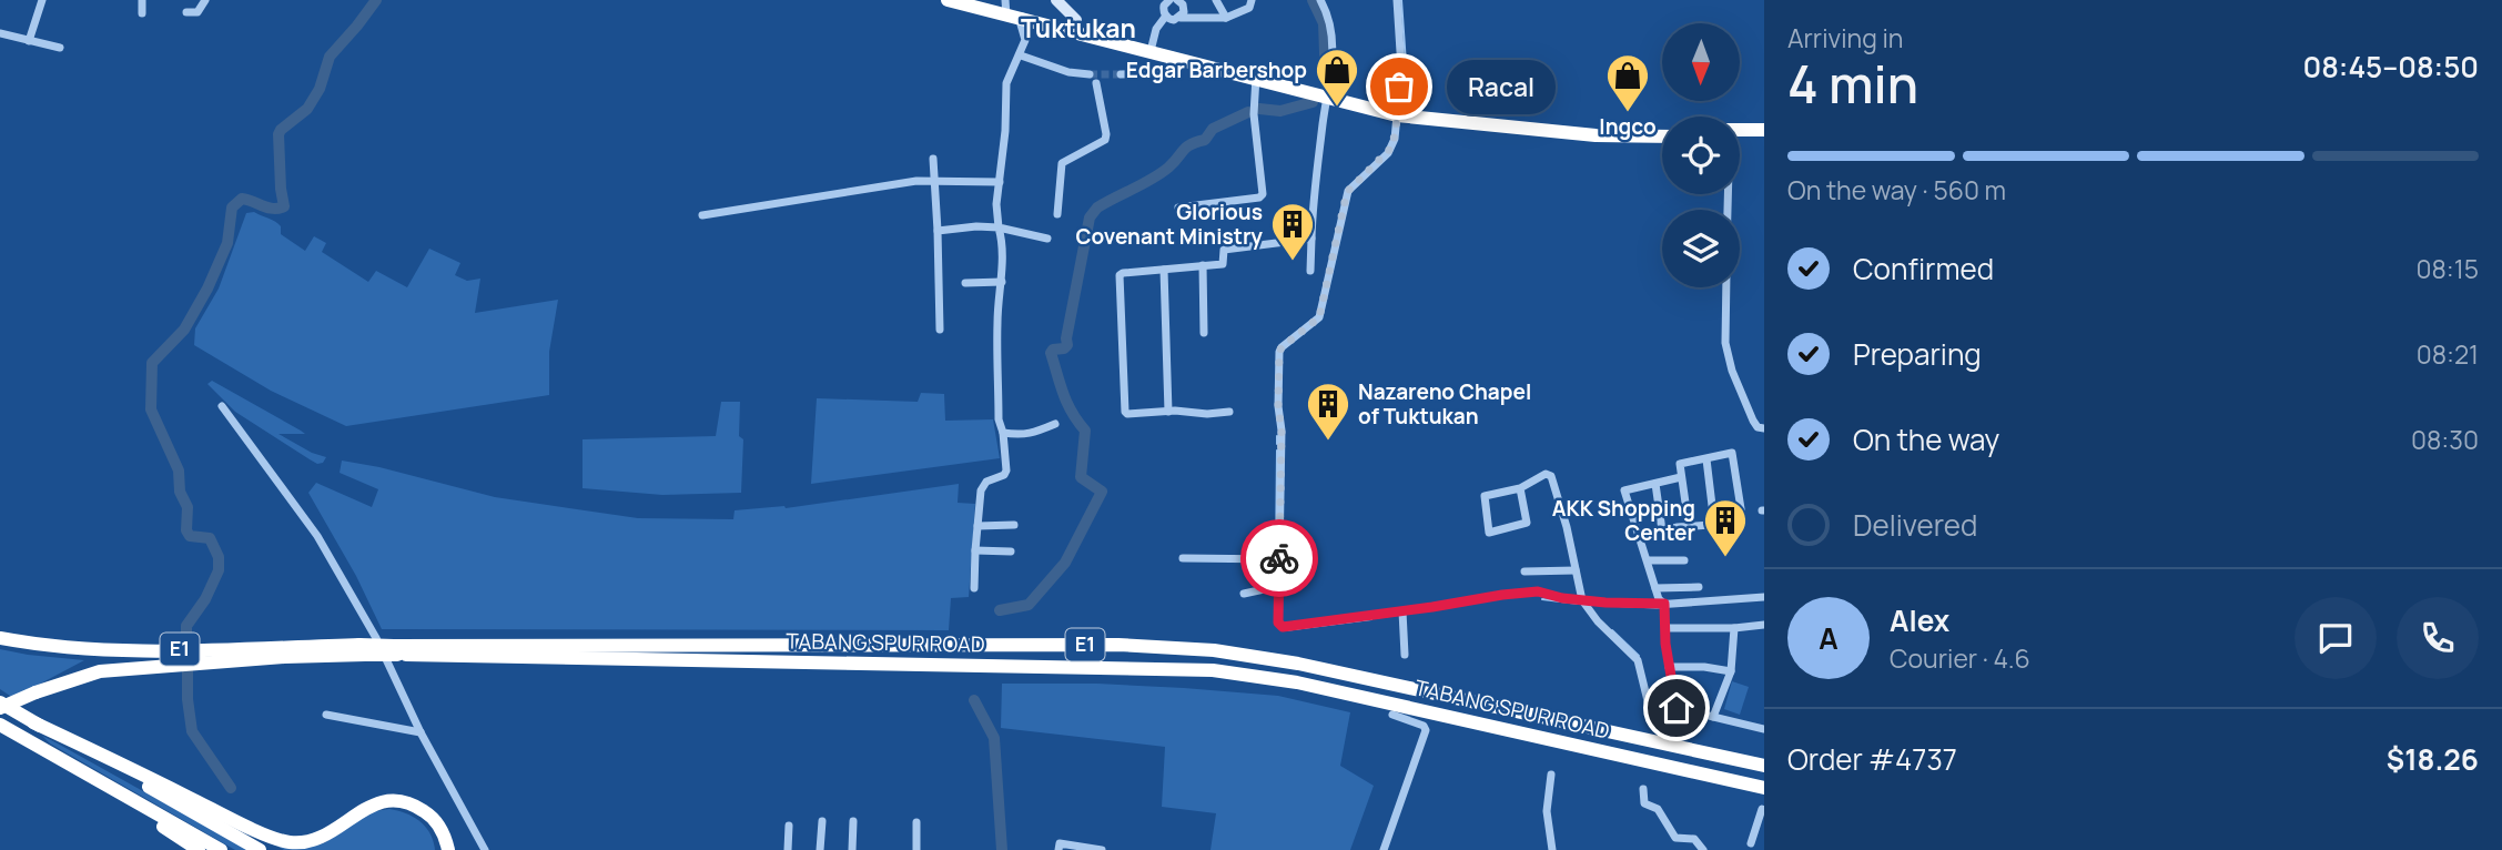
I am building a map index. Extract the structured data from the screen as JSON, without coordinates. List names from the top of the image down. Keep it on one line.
{"streets":{"highway":["TABANG SPUR ROAD","E1"]},"crossings":[["TABANG SPUR ROAD","E1"]],"districts":["Tuktukan"],"places":{"other":["Racal"],"shop":["Edgar Barbershop","Ingco"],"building":["Glorious Covenant Ministry","Nazareno Chapel of Tuktukan","AKK Shopping Center"]},"north":"bottom","page":{"heading":["4 min","Arriving in","08:45–08:50"],"panel":["Alex","Courier · 4.6","Order #4737","$18.26"],"bubble":"Racal","bar":"On the way · 560 m","list":[["Confirmed","08:15"],["Preparing","08:21"],["On the way","08:30"],"Delivered"],"round":"A"}}
